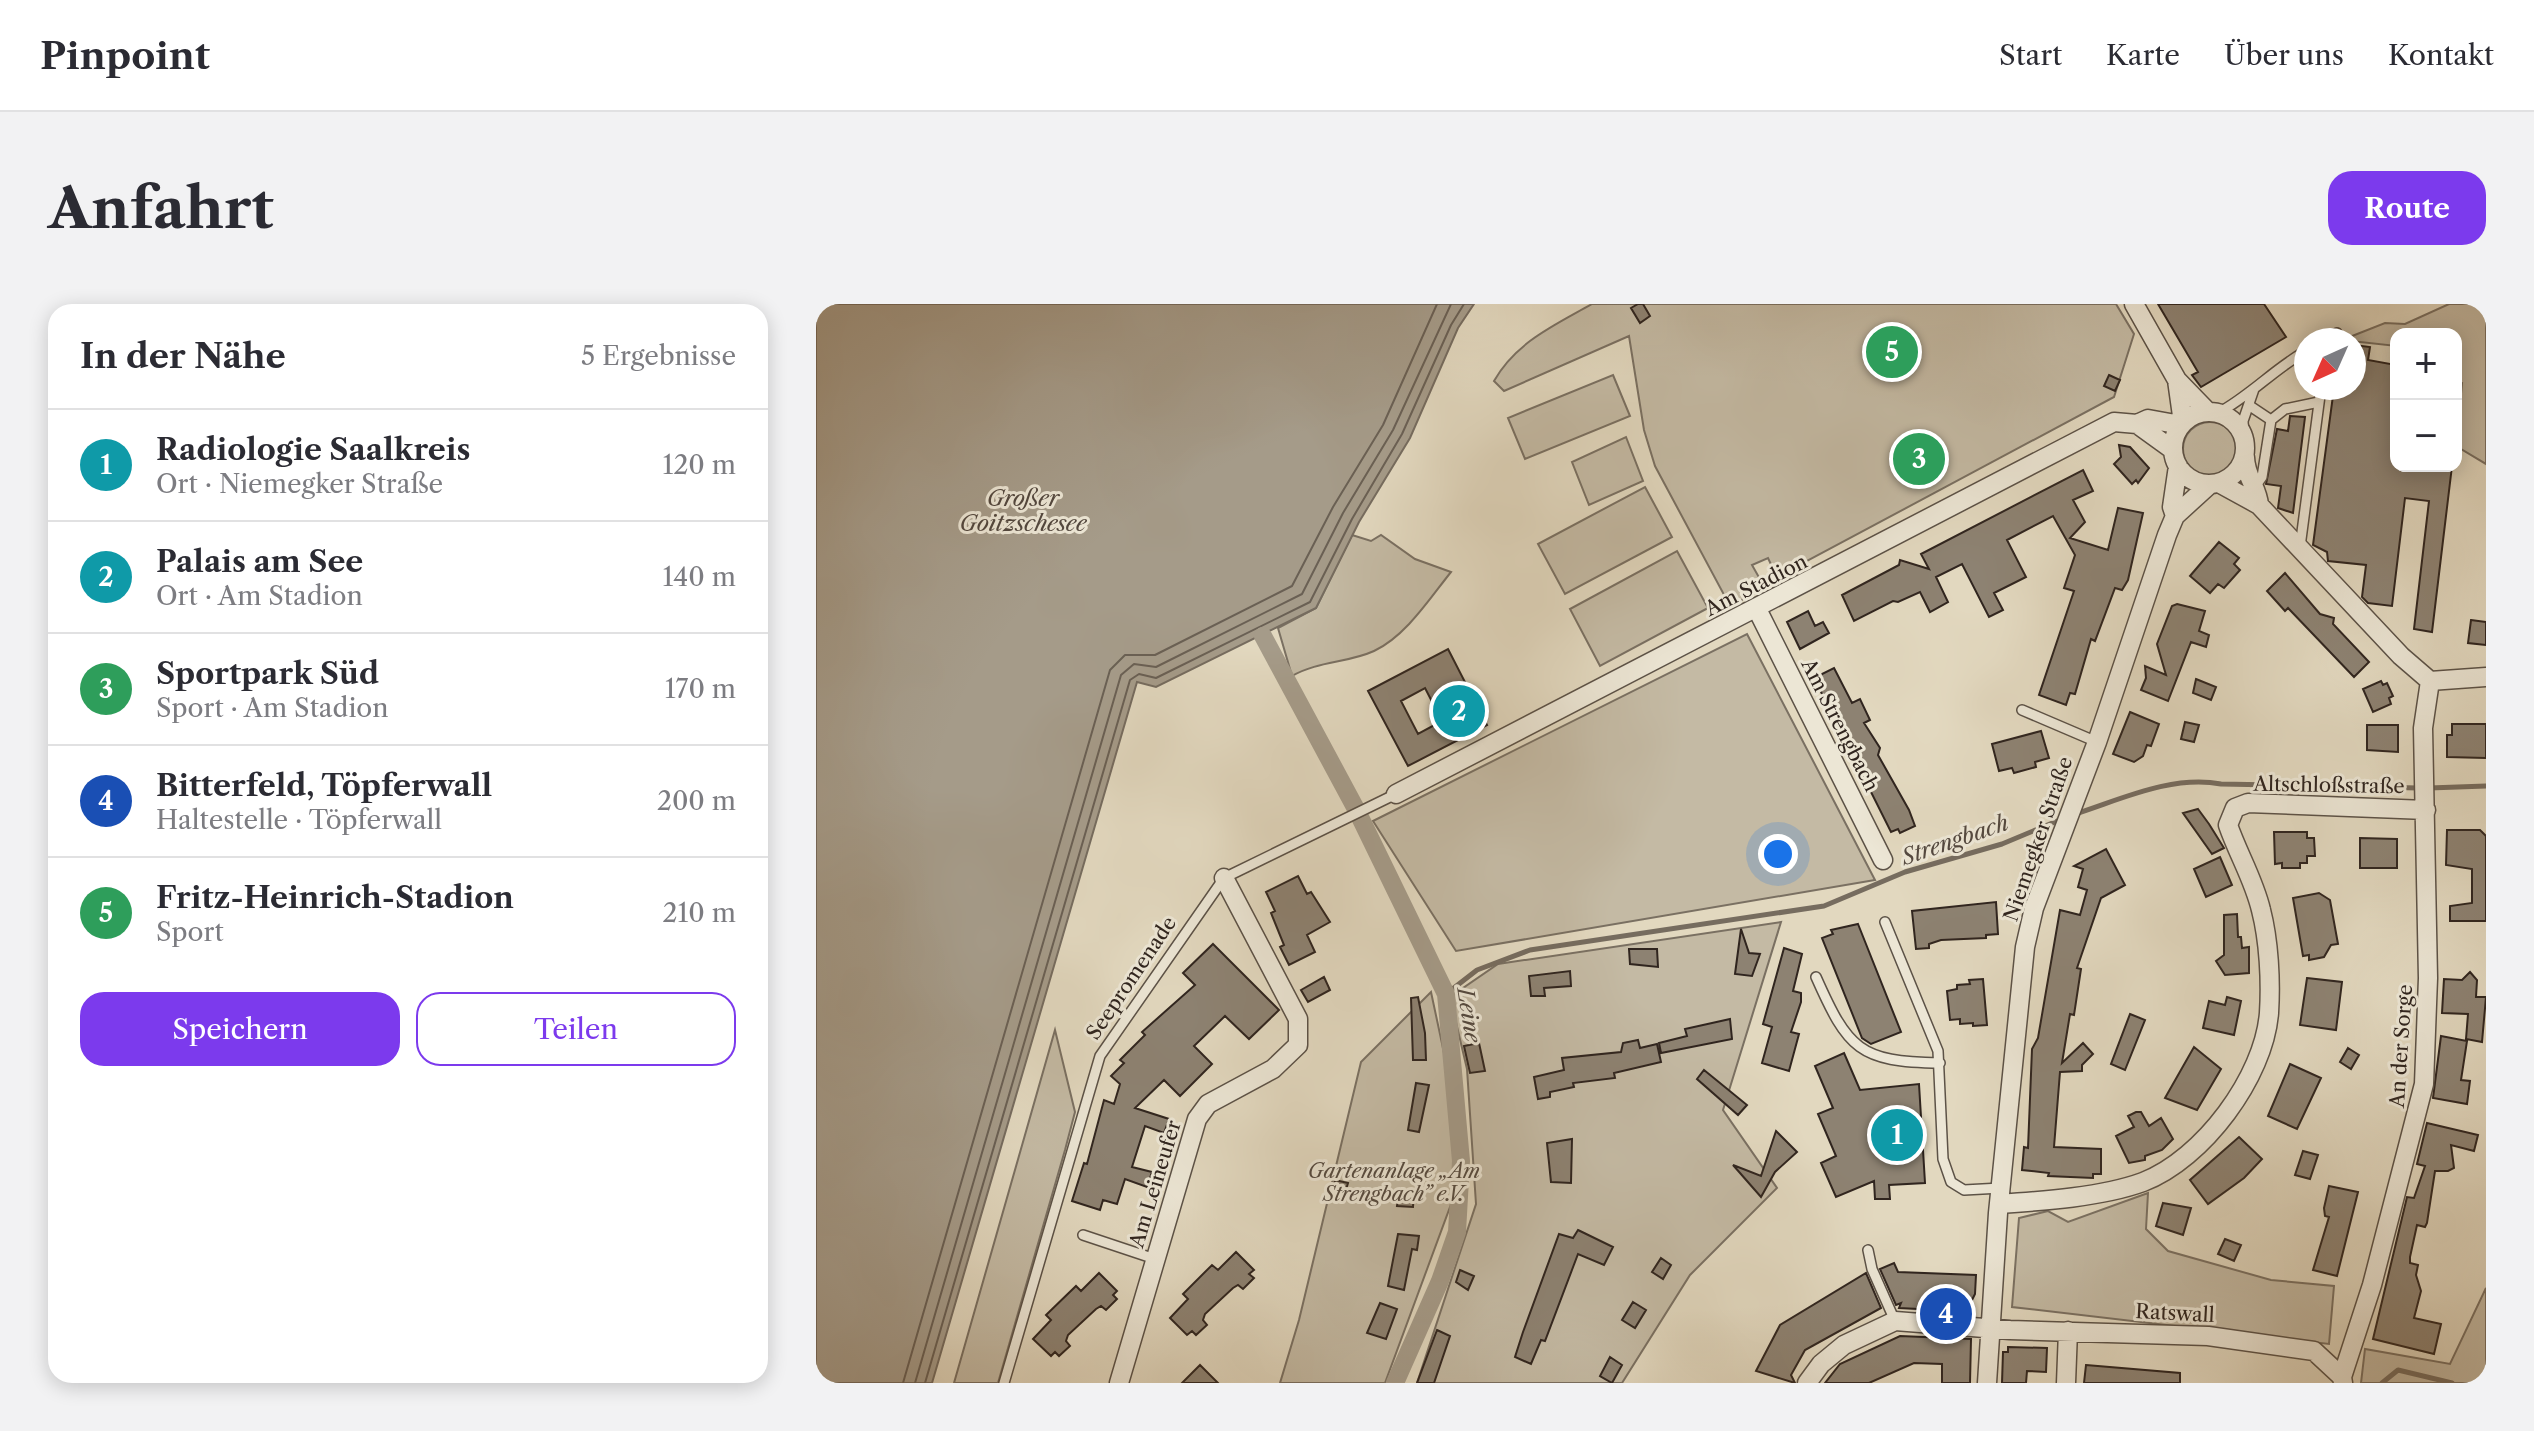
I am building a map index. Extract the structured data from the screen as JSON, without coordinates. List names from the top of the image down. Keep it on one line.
{"streets":{"street":["Am Stadion","Am Strengbach","Altschloßstraße","Niemegker Straße","An der Sorge","Am Leineufer","Ratswall"],"lane":["Seepromenade"]},"crossings":[["Am Stadion","Am Strengbach"],["Am Stadion","Niemegker Straße"],["Am Stadion","Seepromenade"],["Altschloßstraße","Niemegker Straße"],["Altschloßstraße","An der Sorge"],["Niemegker Straße","Ratswall"],["Seepromenade","Am Leineufer"],["An der Sorge","Ratswall"]],"water":["Großer Goitzschesee","Strengbach","Leine"],"parks":["Gartenanlage „Am Strengbach” e.V."],"north":"bottom left","page":{"header":"Pinpoint","nav":["Start","Karte","Über uns","Kontakt"],"buttons":["Route",["Speichern","Teilen"]],"title":"Anfahrt","heading":["In der Nähe","5 Ergebnisse"],"pins":["5","3","2","1","4"],"map_buttons":["+","−"],"list":[{"mark":"1","name":"Radiologie Saalkreis","note":"Ort · Niemegker Straße","value":"120 m"},{"mark":"2","name":"Palais am See","note":"Ort · Am Stadion","value":"140 m"},{"mark":"3","name":"Sportpark Süd","note":"Sport · Am Stadion","value":"170 m"},{"mark":"4","name":"Bitterfeld, Töpferwall","note":"Haltestelle · Töpferwall","value":"200 m"},{"mark":"5","name":"Fritz-Heinrich-Stadion","note":"Sport","value":"210 m"}]}}
